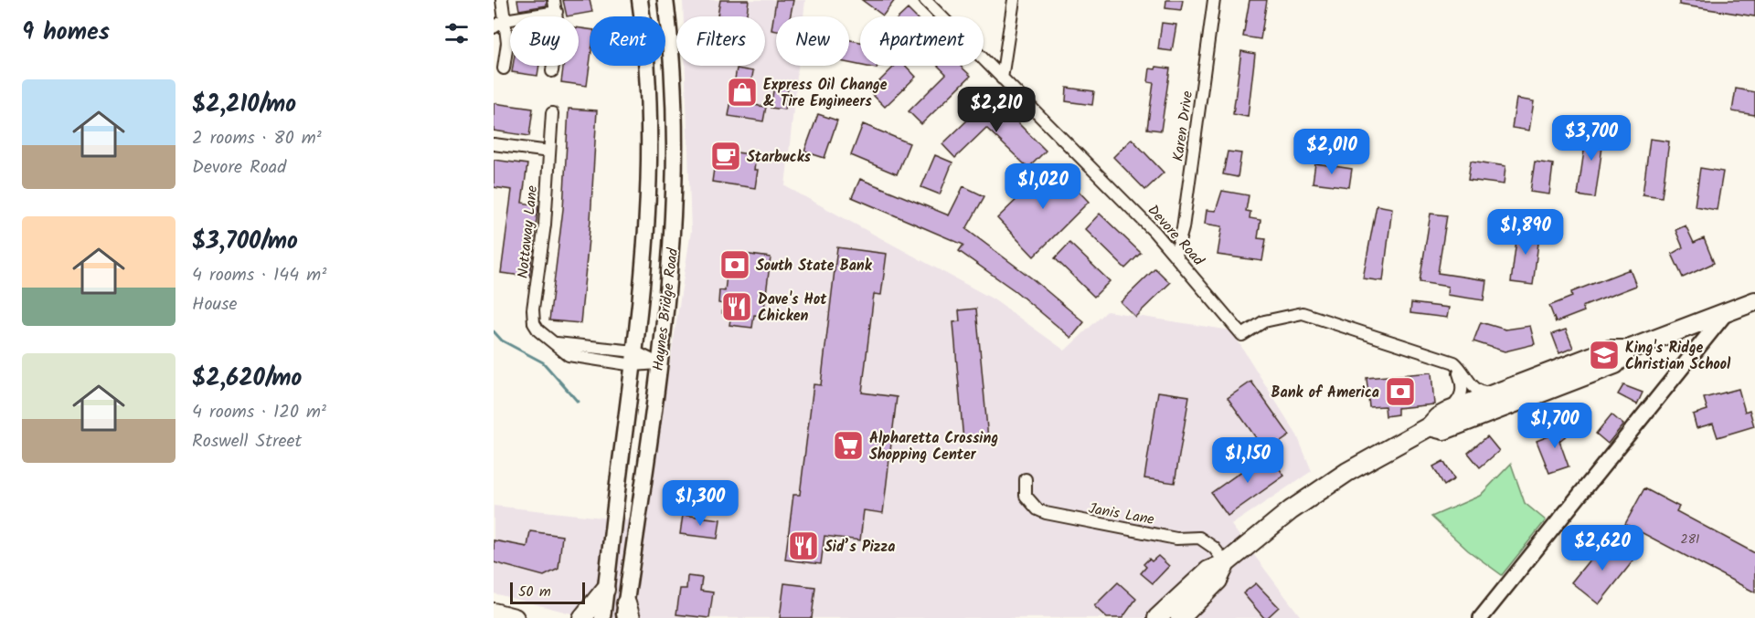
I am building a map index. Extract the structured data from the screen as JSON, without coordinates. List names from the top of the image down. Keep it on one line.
{"streets":{"main road":["Haynes Bridge Road"],"street":["Karen Drive","Nottaway Lane","Devore Road","Janis Lane"]},"crossings":[["Karen Drive","Devore Road"],["Nottaway Lane","Haynes Bridge Road"]],"places":{"shop":["Express Oil Change & Tire Engineers"],"cafe":["Starbucks"],"bank":["South State Bank","Bank of America"],"restaurant":["Dave's Hot Chicken","Sid’s Pizza"],"school or university":["King's Ridge Christian School"],"supermarket":["Alpharetta Crossing Shopping Center"]},"house_numbers":["281"],"scale_bar":"50 m","page":{"heading":"9 homes","chip":["Buy","Rent","Filters","New","Apartment"],"list":[{"name":"$2,210/mo","note":"2 rooms · 80 m² · Devore Road"},{"name":"$3,700/mo","note":"4 rooms · 144 m² · House"},{"name":"$2,620/mo","note":"4 rooms · 120 m² · Roswell Street"}],"price":["$2,210","$3,700","$2,010","$1,020","$1,890","$1,700","$1,150","$1,300","$2,620"],"scale":"50 m"}}
